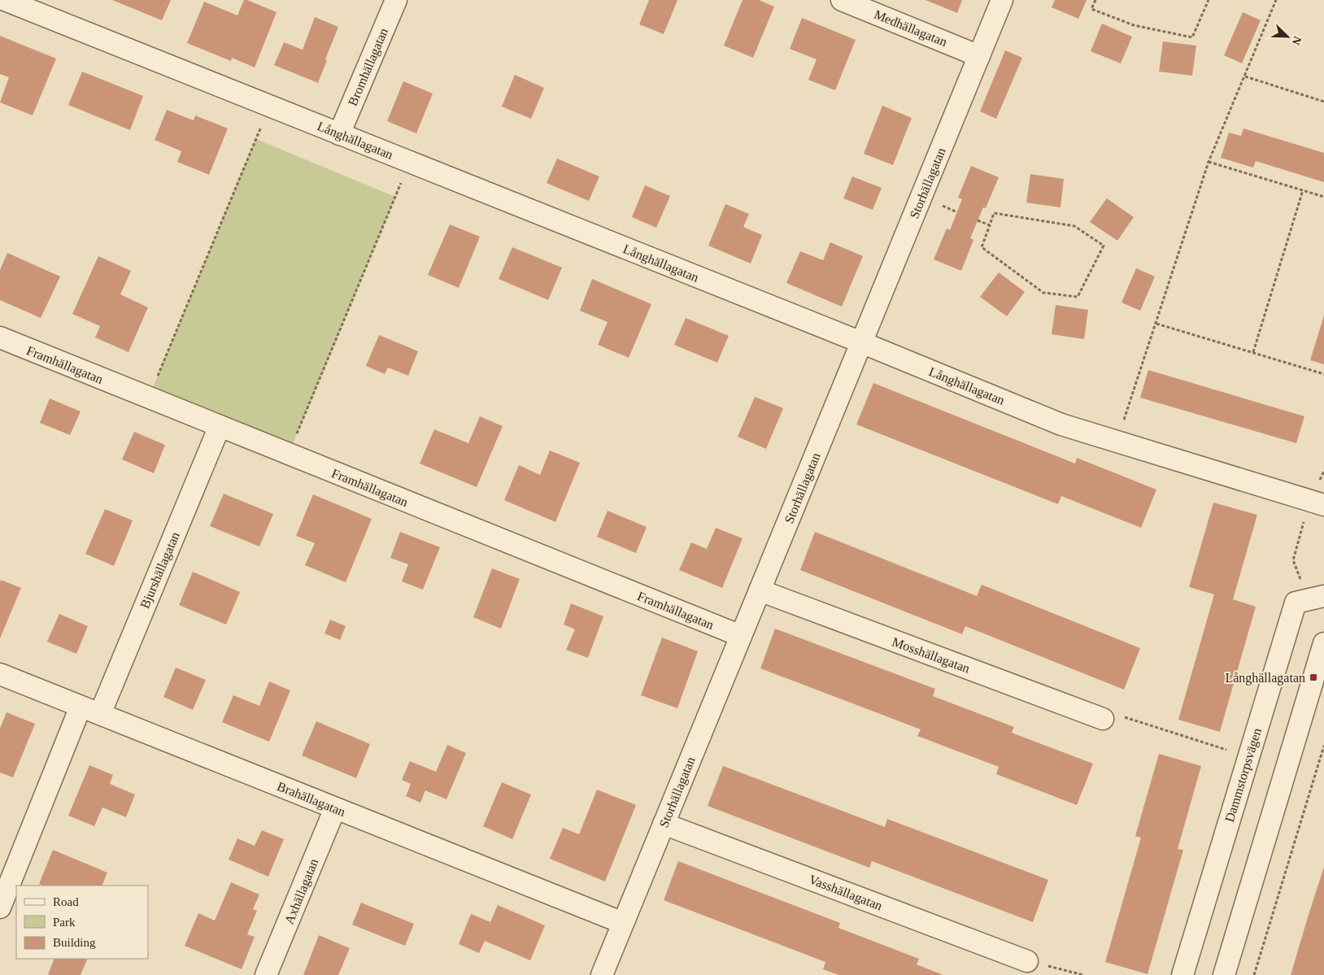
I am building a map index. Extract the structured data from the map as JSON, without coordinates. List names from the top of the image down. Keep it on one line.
{"streets":{"street":["Medhällagatan","Bromhällagatan","Långhällagatan","Storhällagatan","Framhällagatan","Bjurshällagatan","Mosshällagatan","Dammstorpsvägen","Brahällagatan","Axhällagatan","Vasshällagatan"]},"crossings":[["Medhällagatan","Storhällagatan"],["Bromhällagatan","Långhällagatan"],["Långhällagatan","Storhällagatan"],["Storhällagatan","Framhällagatan"],["Storhällagatan","Mosshällagatan"],["Storhällagatan","Brahällagatan"],["Storhällagatan","Vasshällagatan"],["Framhällagatan","Bjurshällagatan"],["Bjurshällagatan","Brahällagatan"],["Brahällagatan","Axhällagatan"]],"places":{"transit":["Långhällagatan"]},"legend":["Road","Park","Building"],"north":"bottom right"}
